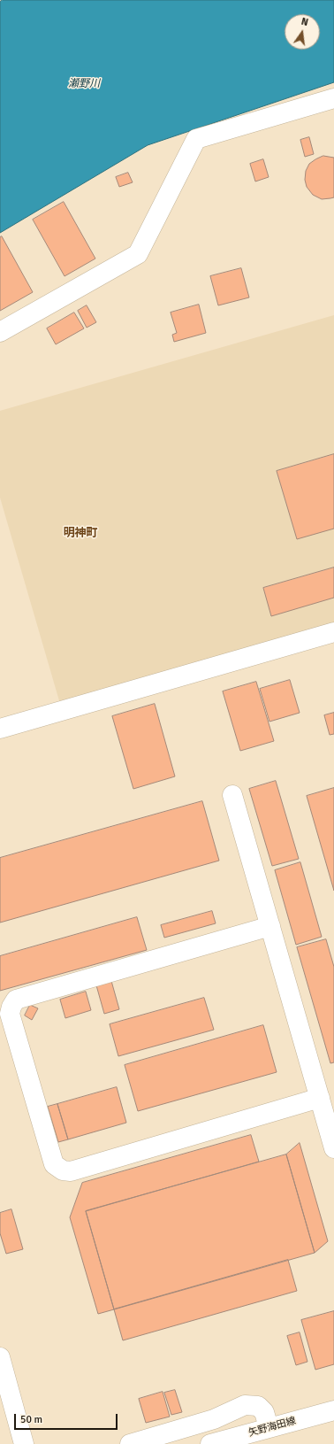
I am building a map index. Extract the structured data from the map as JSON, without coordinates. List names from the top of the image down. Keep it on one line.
{"streets":{"street":["矢野海田線"]},"districts":["明神町"],"water":["瀬野川"],"scale_bar":"50 m","north":"top"}
